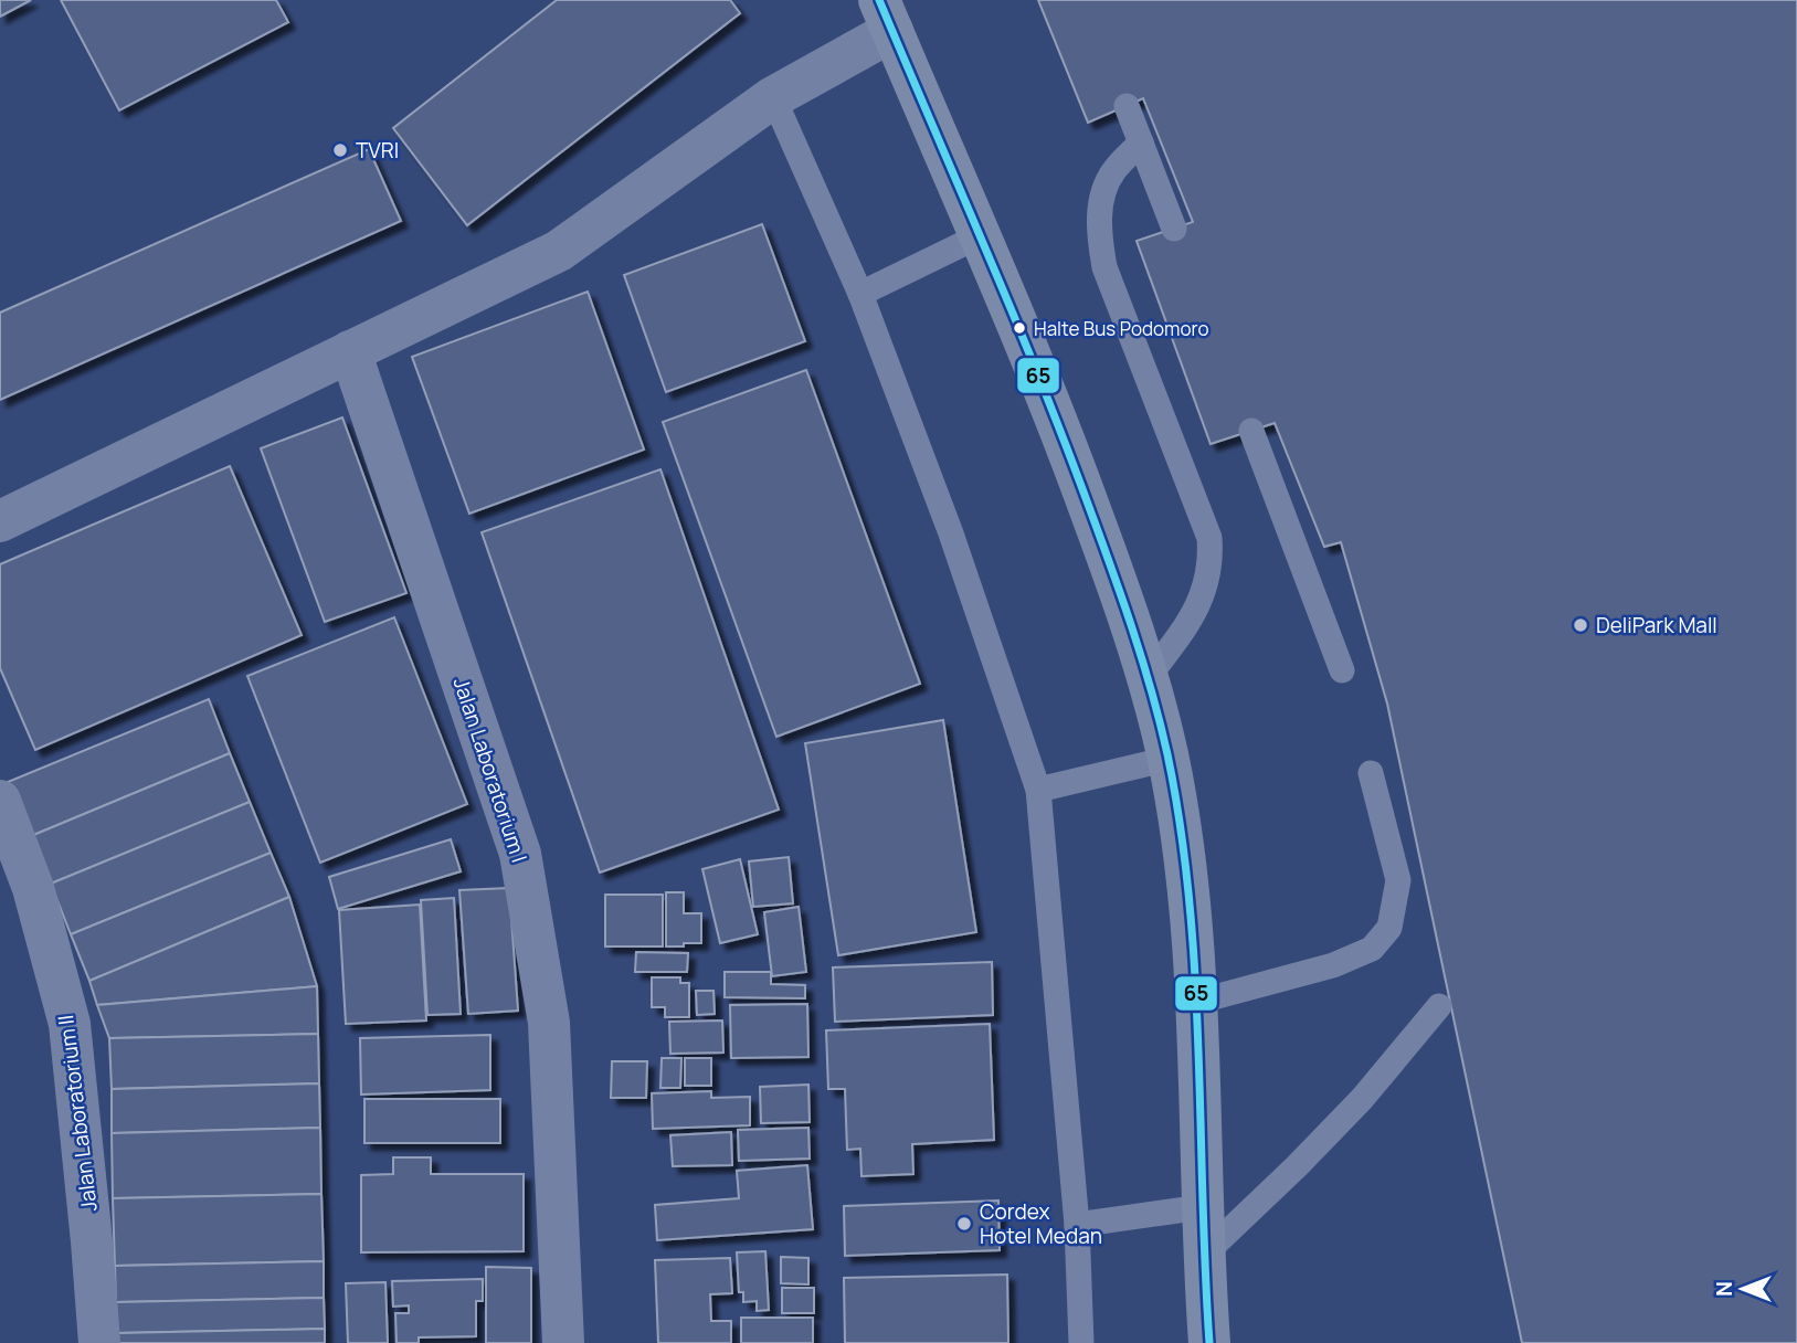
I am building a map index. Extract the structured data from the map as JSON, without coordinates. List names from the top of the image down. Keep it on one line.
{"streets":{"street":["Jalan Laboratorium I","Jalan Laboratorium II"]},"places":["TVRI","Halte Bus Podomoro","DeliPark Mall","Cordex Hotel Medan"],"lines":["transit line 65"],"north":"left"}
